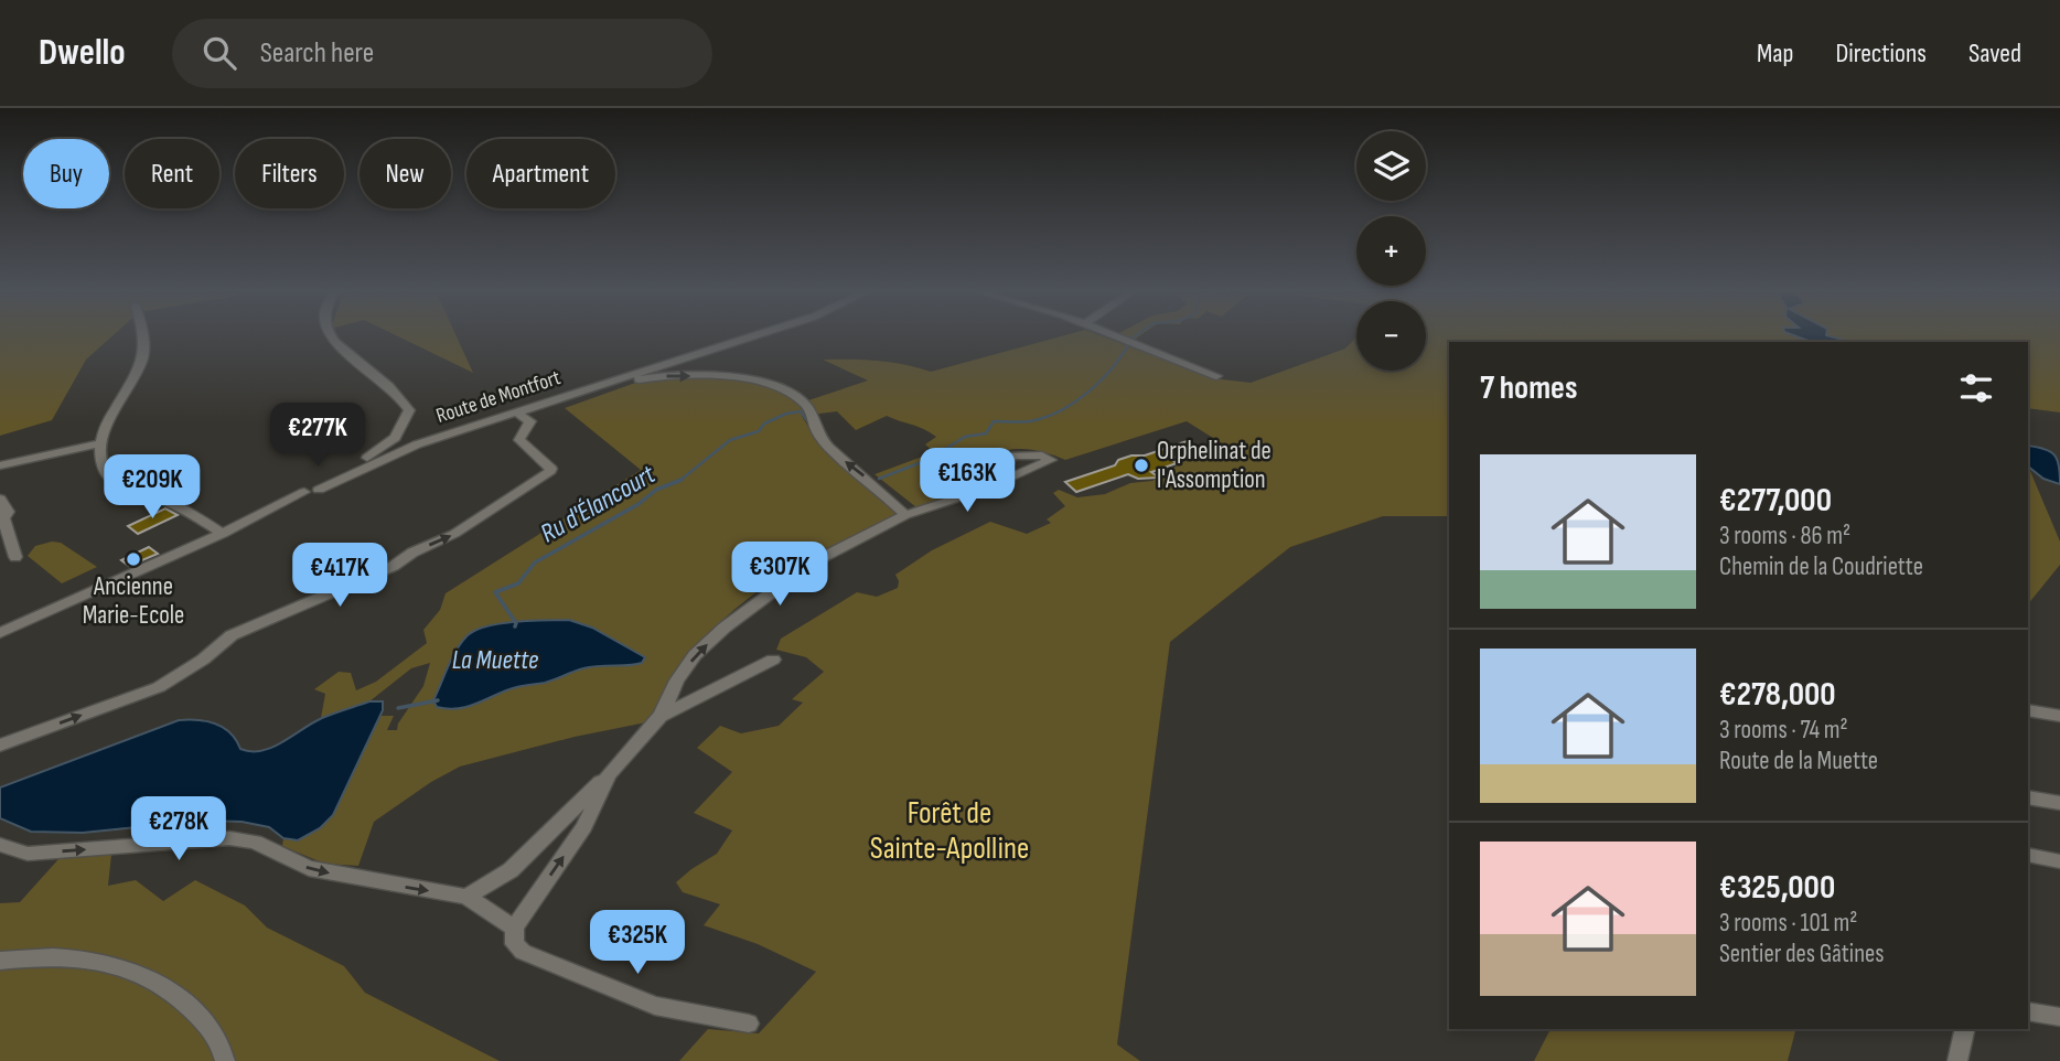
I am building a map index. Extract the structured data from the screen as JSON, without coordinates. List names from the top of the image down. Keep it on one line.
{"streets":{"street":["Route de Montfort"]},"water":["Ru d'Élancourt","La Muette"],"parks":["Forêt de Sainte-Apolline"],"places":["Orphelinat de l'Assomption","Ancienne Marie-Ecole"],"page":{"header":"Dwello","search":"Search here","nav":["Map","Directions","Saved"],"map_buttons":["+","−"],"chip":["Buy","Rent","Filters","New","Apartment"],"heading":"7 homes","price":["€277K","€163K","€209K","€307K","€417K","€278K","€325K"],"list":[{"name":"€277,000","note":"3 rooms · 86 m² · Chemin de la Coudriette"},{"name":"€278,000","note":"3 rooms · 74 m² · Route de la Muette"},{"name":"€325,000","note":"3 rooms · 101 m² · Sentier des Gâtines"}]}}
